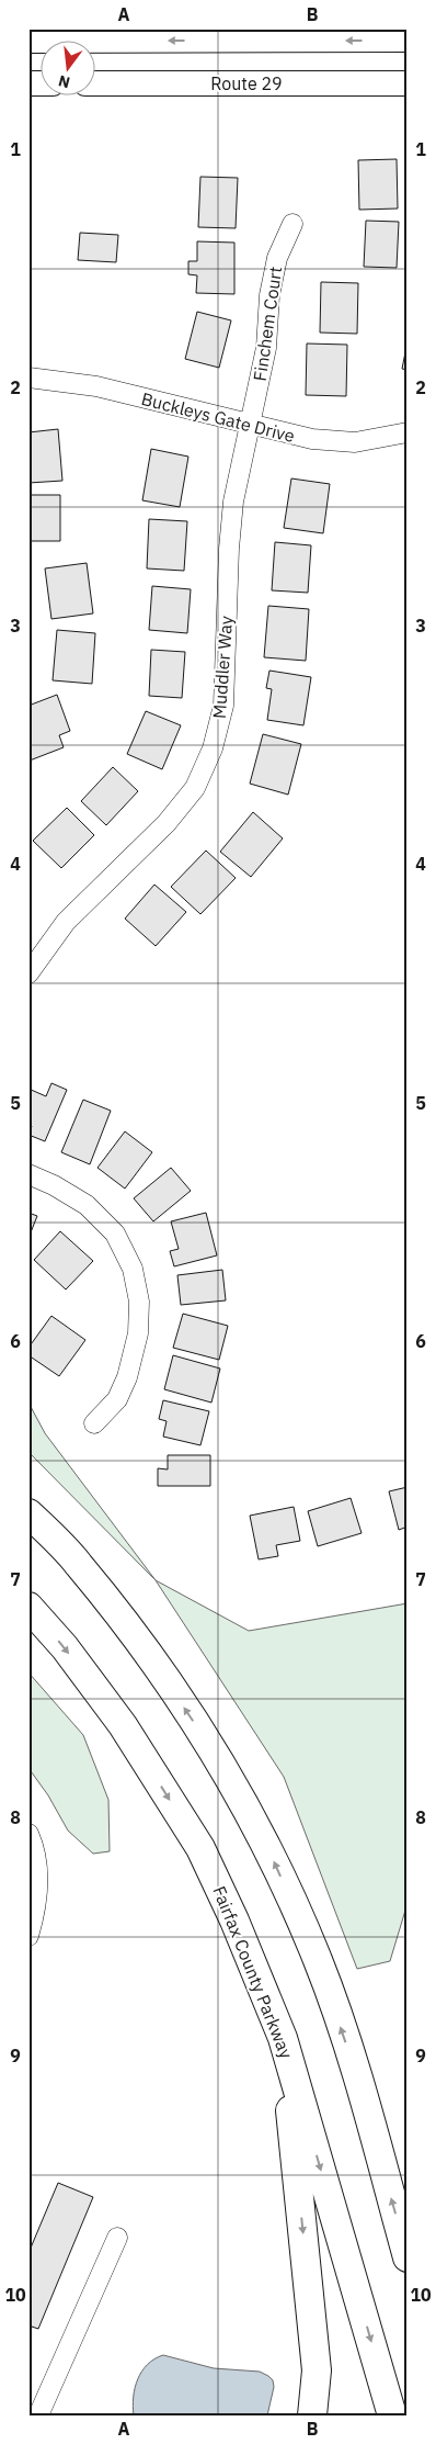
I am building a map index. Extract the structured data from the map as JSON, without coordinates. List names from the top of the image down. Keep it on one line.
{"streets":{"highway":["Fairfax County Parkway"],"main road":["Route 29"],"street":["Finchem Court","Buckleys Gate Drive","Muddler Way"]},"crossings":[["Finchem Court","Buckleys Gate Drive"],["Finchem Court","Muddler Way"],["Buckleys Gate Drive","Muddler Way"]],"north":"bottom","grid":{"columns":["A","B"],"rows":["1","2","3","4","5","6","7","8","9","10"]}}
